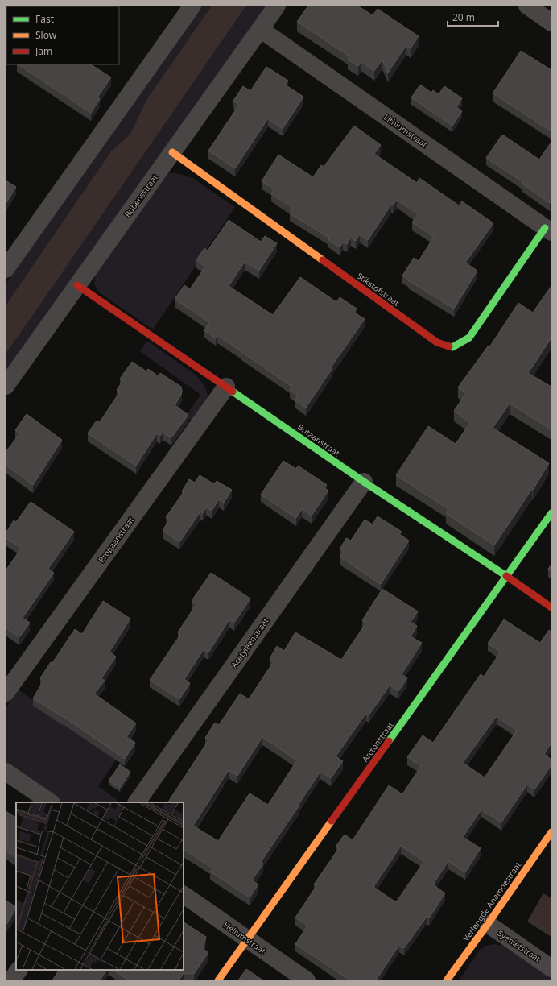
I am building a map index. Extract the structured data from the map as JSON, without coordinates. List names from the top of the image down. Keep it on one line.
{"streets":{"street":["Lithiumstraat","Rubensstraat","Stikstofstraat","Butaanstraat","Propaanstraat","Acetyleenstraat","Arctonstraat","Verlengde Anamoestraat","Heliumstraat","Syenietstraat"]},"crossings":[["Lithiumstraat","Rubensstraat"],["Lithiumstraat","Stikstofstraat"],["Rubensstraat","Stikstofstraat"],["Rubensstraat","Butaanstraat"],["Butaanstraat","Propaanstraat"],["Butaanstraat","Acetyleenstraat"],["Butaanstraat","Arctonstraat"],["Arctonstraat","Heliumstraat"],["Verlengde Anamoestraat","Syenietstraat"]],"legend":["Fast","Slow","Jam"],"scale_bar":"20 m"}
